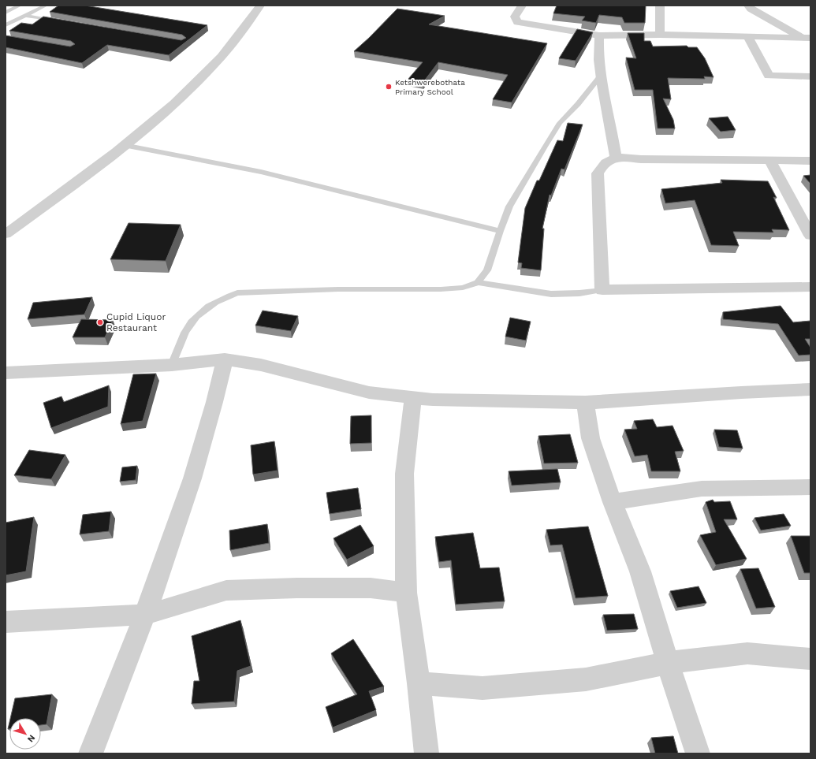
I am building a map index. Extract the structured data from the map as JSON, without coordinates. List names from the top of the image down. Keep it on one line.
{"places":["Ketshwerebothata Primary School","Cupid Liquor Restaurant"],"north":"bottom right"}
